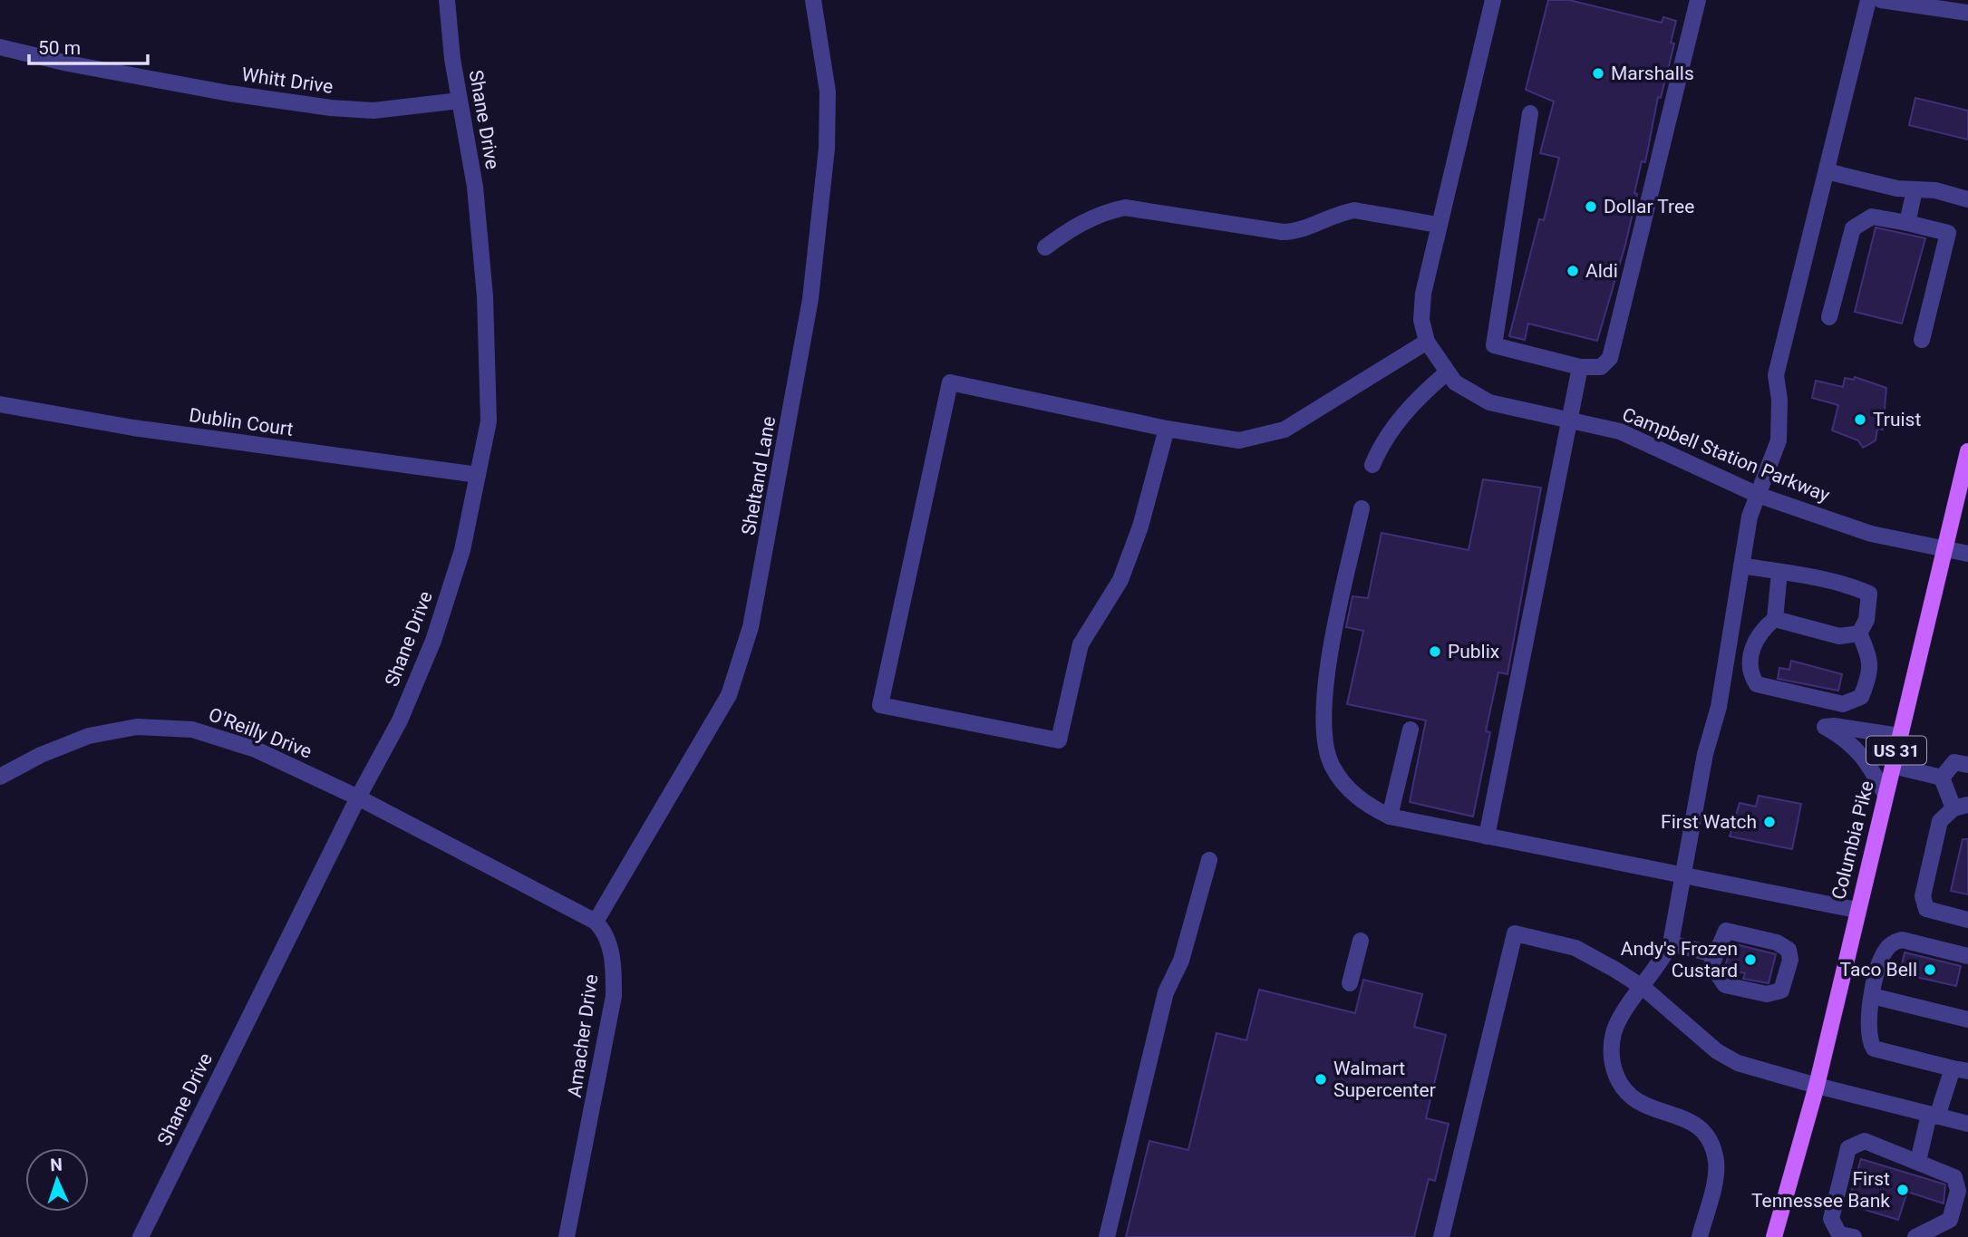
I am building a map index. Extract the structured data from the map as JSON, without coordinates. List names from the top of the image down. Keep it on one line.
{"streets":{"main road":["US 31","Columbia Pike"],"street":["Whitt Drive","Shane Drive","Dublin Court","Campbell Station Parkway","Sheltand Lane","O'Reilly Drive","Amacher Drive"]},"crossings":[["Whitt Drive","Shane Drive"],["Shane Drive","Dublin Court"],["Shane Drive","O'Reilly Drive"],["Campbell Station Parkway","Columbia Pike"],["Sheltand Lane","Amacher Drive"]],"places":["Marshalls","Dollar Tree","Aldi","Truist","Publix","First Watch","Andy's Frozen Custard","Taco Bell","Walmart Supercenter","First Tennessee Bank"],"scale_bar":"50 m","north":"top"}
